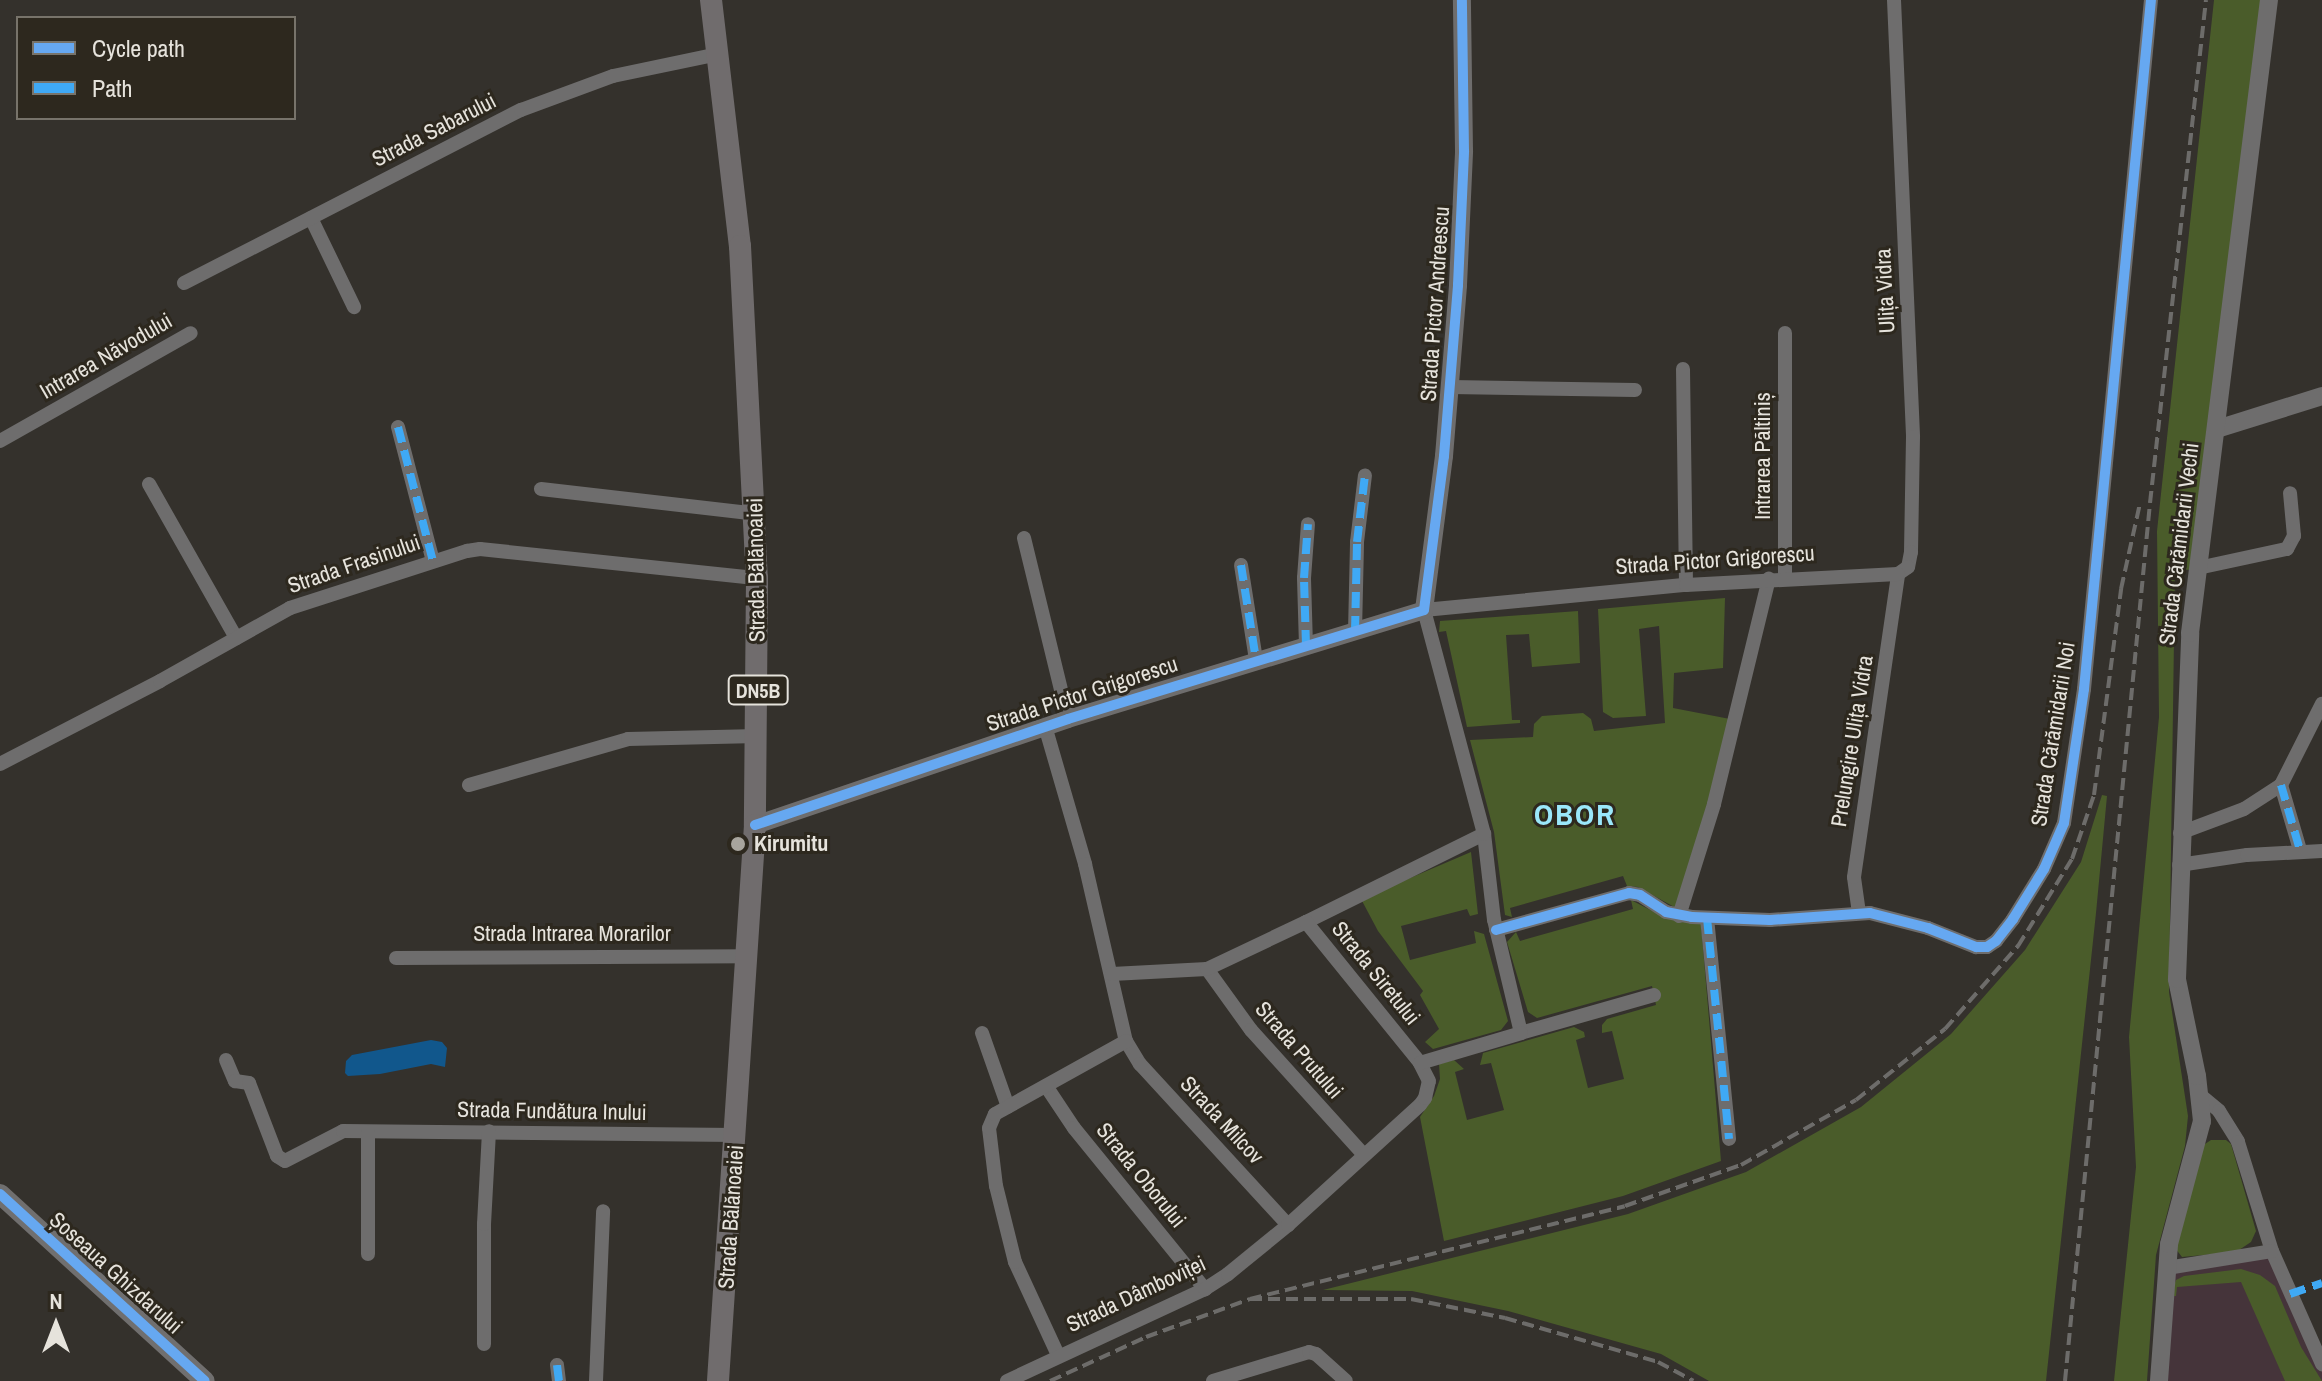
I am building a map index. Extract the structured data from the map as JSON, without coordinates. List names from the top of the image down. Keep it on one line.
{"streets":{"main road":["Strada Bălănoaiei","DN5B","Șoseaua Ghizdarului"],"street":["Strada Sabarului","Ulița Vidra","Strada Pictor Andreescu","Intrarea Năvodului","Intrarea Păltiniș","Strada Cărămidarii Vechi","Strada Pictor Grigorescu","Strada Frasinului","Strada Cărămidarii Noi","Prelungire Ulița Vidra","Strada Intrarea Morarilor","Strada Siretului","Strada Prutului","Strada Fundătura Inului","Strada Milcov","Strada Oborului","Strada Dâmboviței"]},"crossings":[["Strada Sabarului","Strada Bălănoaiei"],["Ulița Vidra","Strada Pictor Grigorescu"],["Ulița Vidra","Prelungire Ulița Vidra"],["Strada Pictor Andreescu","Strada Pictor Grigorescu"],["Intrarea Păltiniș","Strada Pictor Grigorescu"],["Strada Pictor Grigorescu","Strada Bălănoaiei"],["Strada Pictor Grigorescu","Prelungire Ulița Vidra"],["Strada Frasinului","Strada Bălănoaiei"],["Strada Bălănoaiei","Strada Intrarea Morarilor"],["Strada Bălănoaiei","Strada Fundătura Inului"],["Strada Cărămidarii Noi","Prelungire Ulița Vidra"],["Strada Siretului","Strada Prutului"],["Strada Siretului","Strada Dâmboviței"],["Strada Prutului","Strada Dâmboviței"],["Strada Milcov","Strada Dâmboviței"],["Strada Oborului","Strada Dâmboviței"]],"districts":["OBOR"],"places":["Kirumitu"],"legend":["Cycle path","Path"],"north":"top"}
